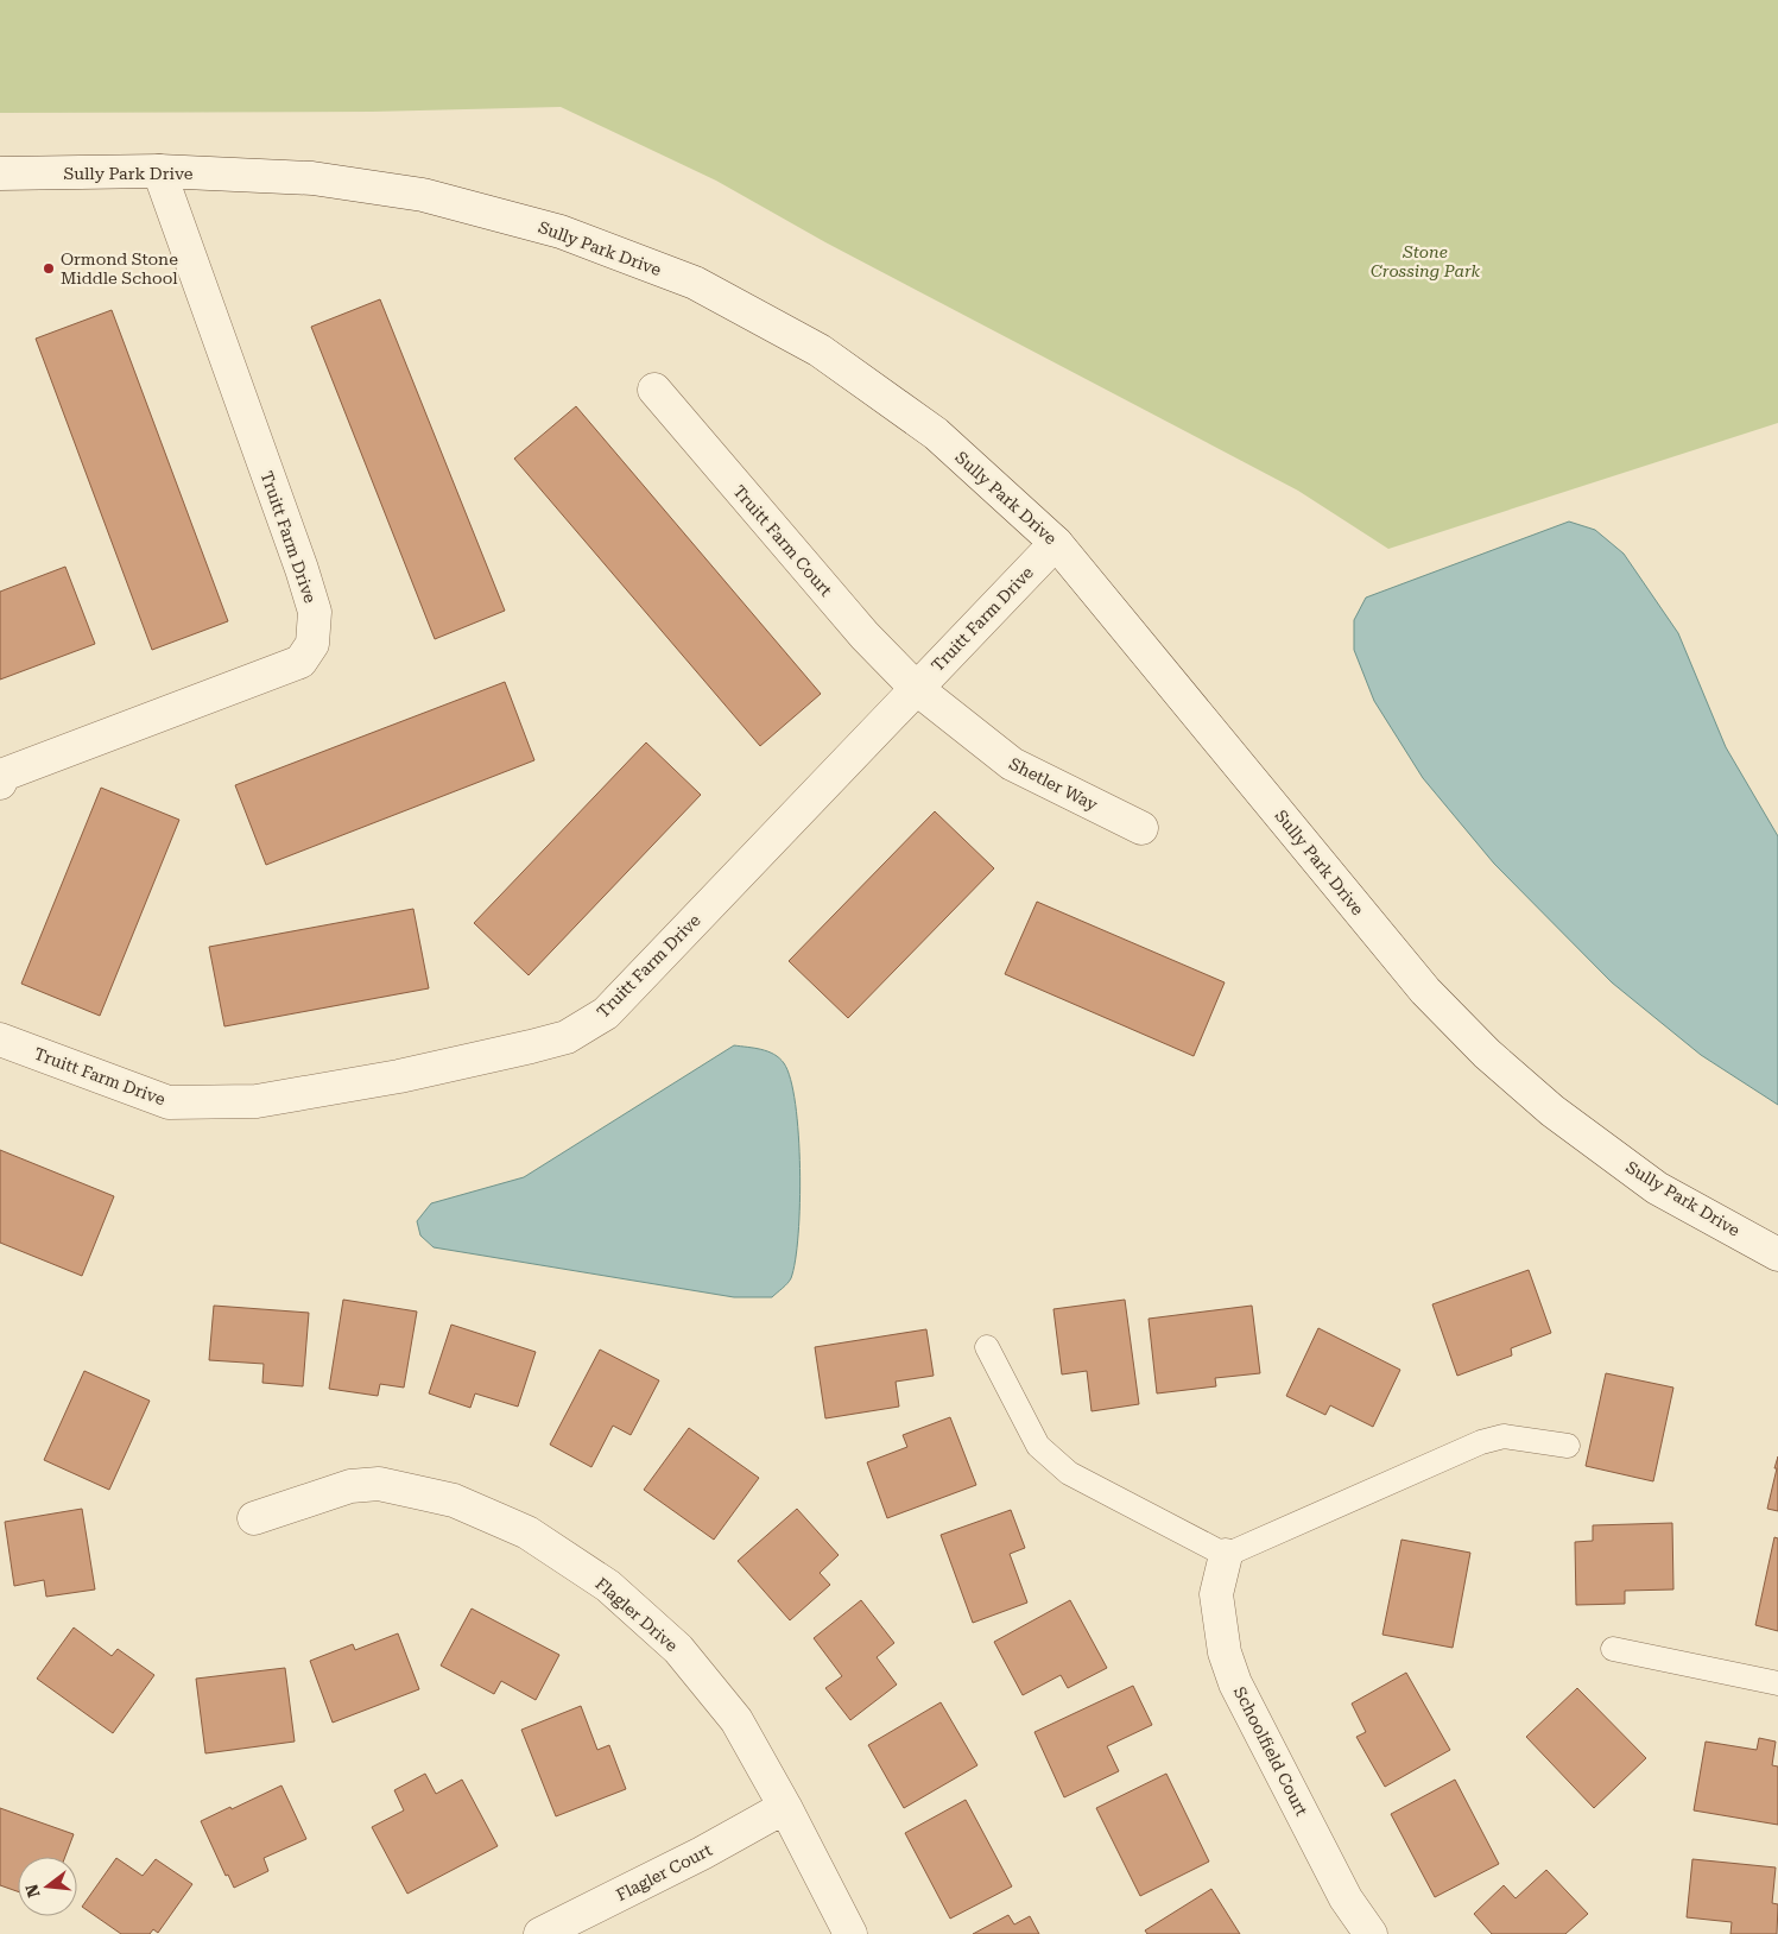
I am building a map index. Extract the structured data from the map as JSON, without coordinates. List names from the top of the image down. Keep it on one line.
{"streets":{"street":["Sully Park Drive","Truitt Farm Drive","Truitt Farm Court","Shetler Way","Flagler Drive","Schoolfield Court","Flagler Court"]},"crossings":[["Sully Park Drive","Truitt Farm Drive"],["Truitt Farm Drive","Truitt Farm Court"],["Truitt Farm Drive","Shetler Way"],["Truitt Farm Court","Shetler Way"],["Flagler Drive","Flagler Court"]],"parks":["Stone Crossing Park"],"places":["Ormond Stone Middle School"],"north":"left"}
